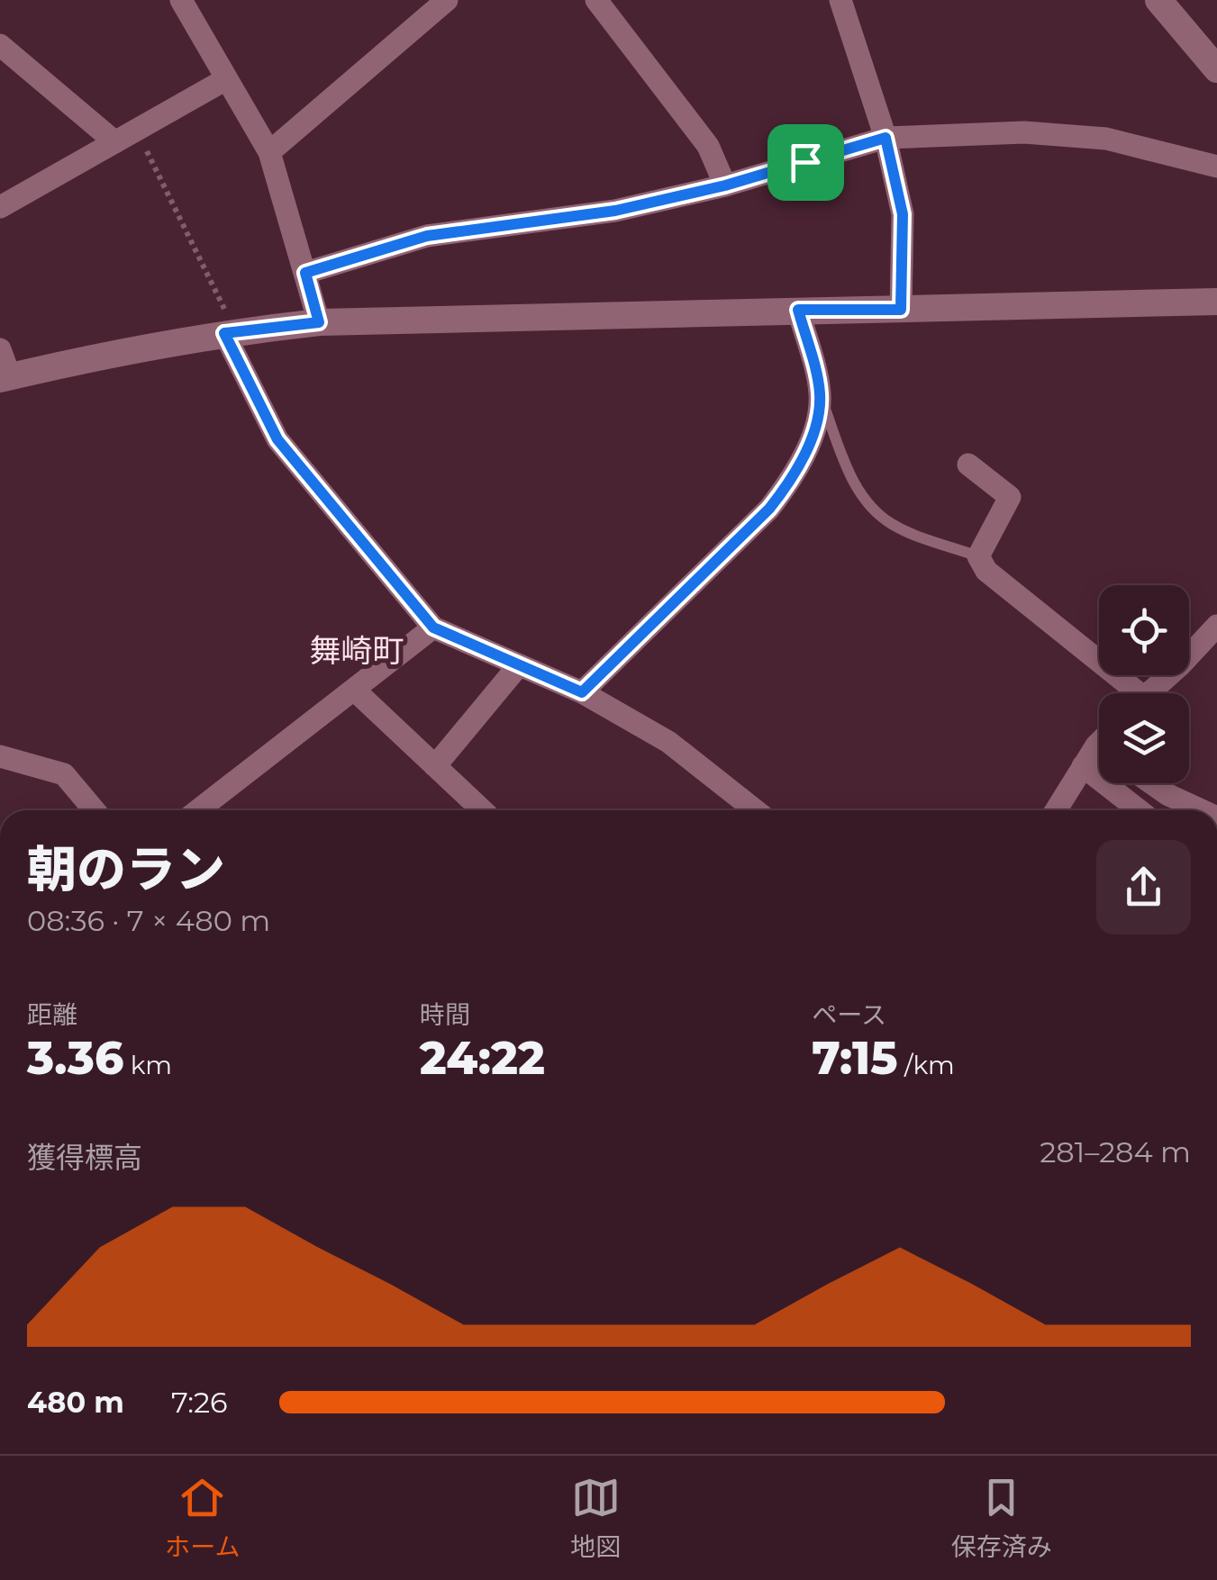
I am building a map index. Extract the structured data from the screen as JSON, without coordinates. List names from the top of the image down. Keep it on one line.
{"districts":["舞崎町"],"page":{"heading":["朝のラン","08:36 · 7 × 480 m"],"stats":[["距離","3.36 km"],["時間","24:22"],["ペース","7:15 /km"]],"chart":["獲得標高","281–284 m"],"list":[{"name":"480 m","note":"7:26"}],"tabs":["ホーム","地図","保存済み"]}}
